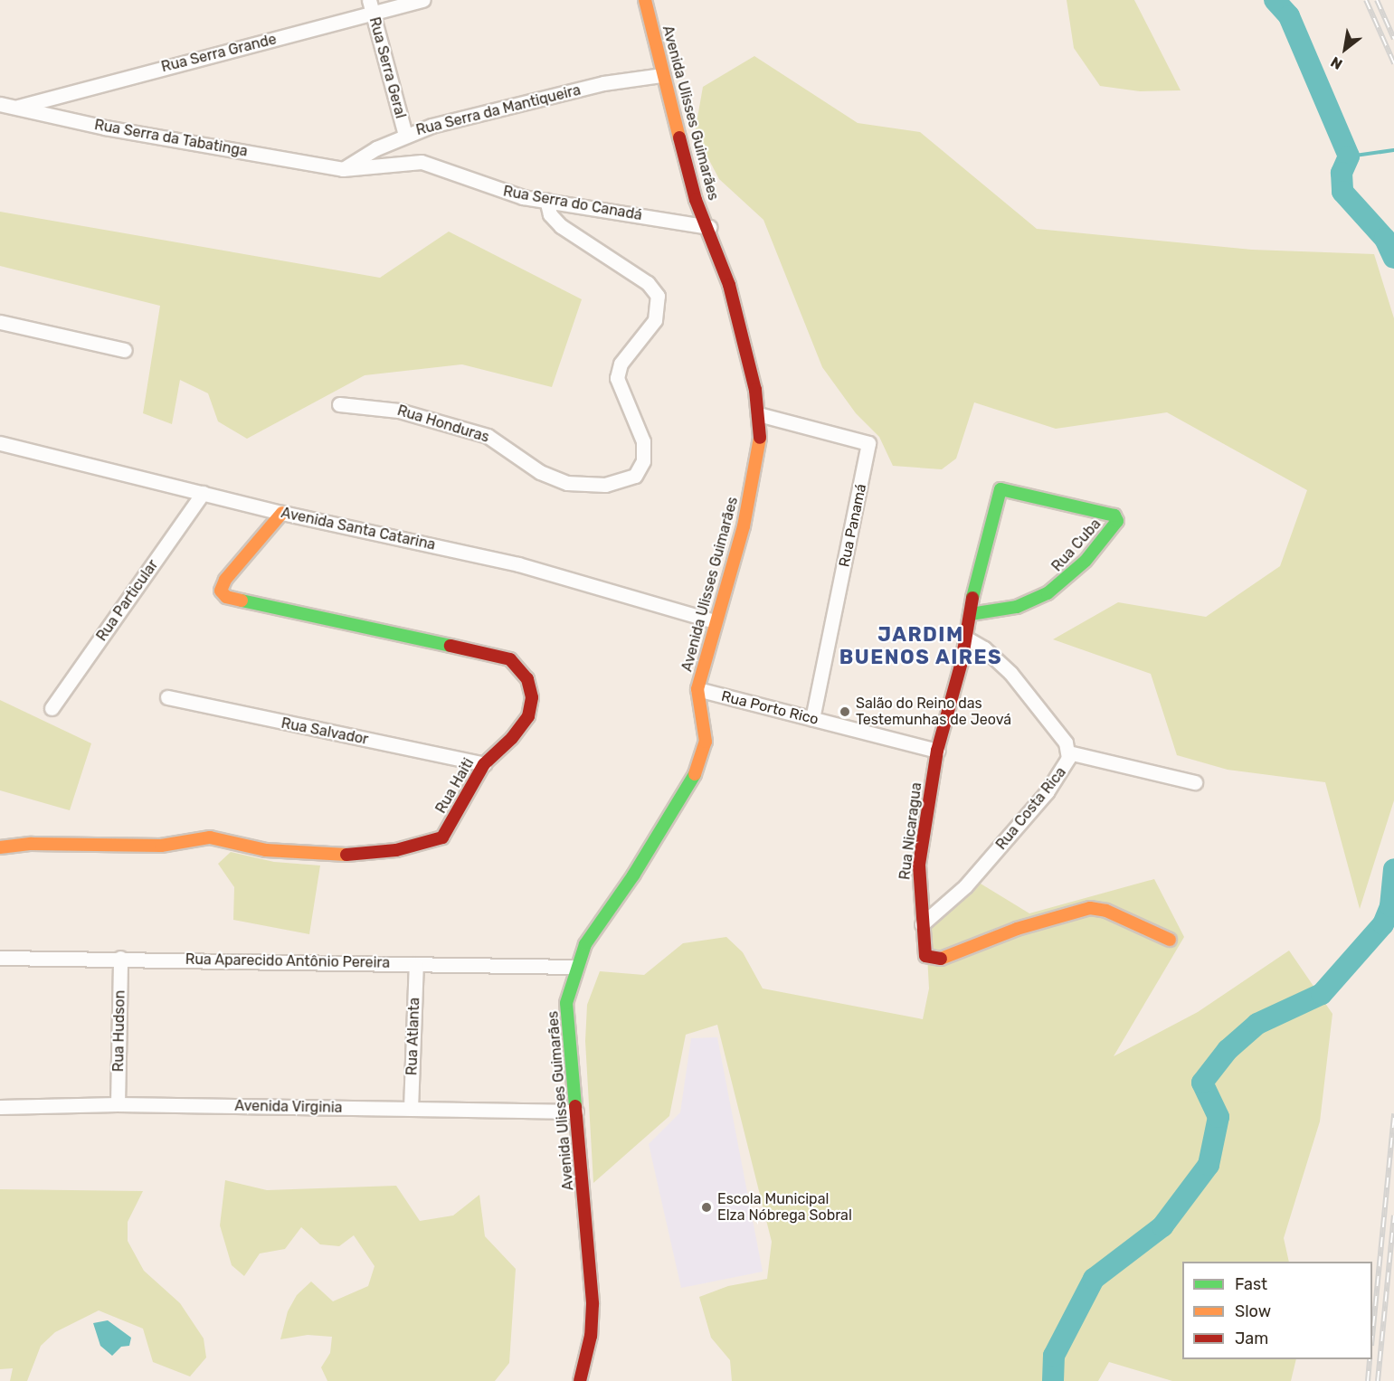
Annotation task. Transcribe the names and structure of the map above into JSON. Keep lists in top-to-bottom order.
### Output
{
  "streets": {
    "street": [
      "Rua Serra Grande",
      "Rua Serra Geral",
      "Rua Serra da Mantiqueira",
      "Avenida Ulisses Guimarães",
      "Rua Serra da Tabatinga",
      "Rua Serra do Canadá",
      "Rua Honduras",
      "Rua Panamá",
      "Avenida Santa Catarina",
      "Rua Cuba",
      "Rua Particular",
      "Rua Porto Rico",
      "Rua Salvador",
      "Rua Haiti",
      "Rua Costa Rica",
      "Rua Nicaragua",
      "Rua Aparecido Antônio Pereira",
      "Rua Hudson",
      "Rua Atlanta",
      "Avenida Virginia"
    ]
  },
  "crossings": [
    ["Rua Serra Grande", "Rua Serra Geral"],
    ["Rua Serra Grande", "Rua Serra da Tabatinga"],
    ["Rua Serra Geral", "Rua Serra da Mantiqueira"],
    ["Rua Serra da Mantiqueira", "Avenida Ulisses Guimarães"],
    ["Rua Serra da Mantiqueira", "Rua Serra da Tabatinga"],
    ["Rua Serra da Mantiqueira", "Rua Serra do Canadá"],
    ["Avenida Ulisses Guimarães", "Rua Serra do Canadá"],
    ["Avenida Ulisses Guimarães", "Rua Panamá"],
    ["Avenida Ulisses Guimarães", "Avenida Santa Catarina"],
    ["Avenida Ulisses Guimarães", "Rua Porto Rico"],
    ["Avenida Ulisses Guimarães", "Rua Aparecido Antônio Pereira"],
    ["Avenida Ulisses Guimarães", "Avenida Virginia"],
    ["Rua Serra da Tabatinga", "Rua Serra do Canadá"],
    ["Rua Serra do Canadá", "Rua Honduras"],
    ["Rua Panamá", "Rua Porto Rico"],
    ["Avenida Santa Catarina", "Rua Particular"],
    ["Avenida Santa Catarina", "Rua Haiti"],
    ["Rua Cuba", "Rua Nicaragua"],
    ["Rua Porto Rico", "Rua Nicaragua"],
    ["Rua Salvador", "Rua Haiti"],
    ["Rua Costa Rica", "Rua Nicaragua"],
    ["Rua Aparecido Antônio Pereira", "Rua Hudson"],
    ["Rua Aparecido Antônio Pereira", "Rua Atlanta"],
    ["Rua Hudson", "Avenida Virginia"],
    ["Rua Atlanta", "Avenida Virginia"]
  ],
  "districts": ["JARDIM BUENOS AIRES"],
  "places": ["Salão do Reino das Testemunhas de Jeová", "Escola Municipal Elza Nóbrega Sobral"],
  "legend": ["Fast", "Slow", "Jam"],
  "north": "bottom left"
}
